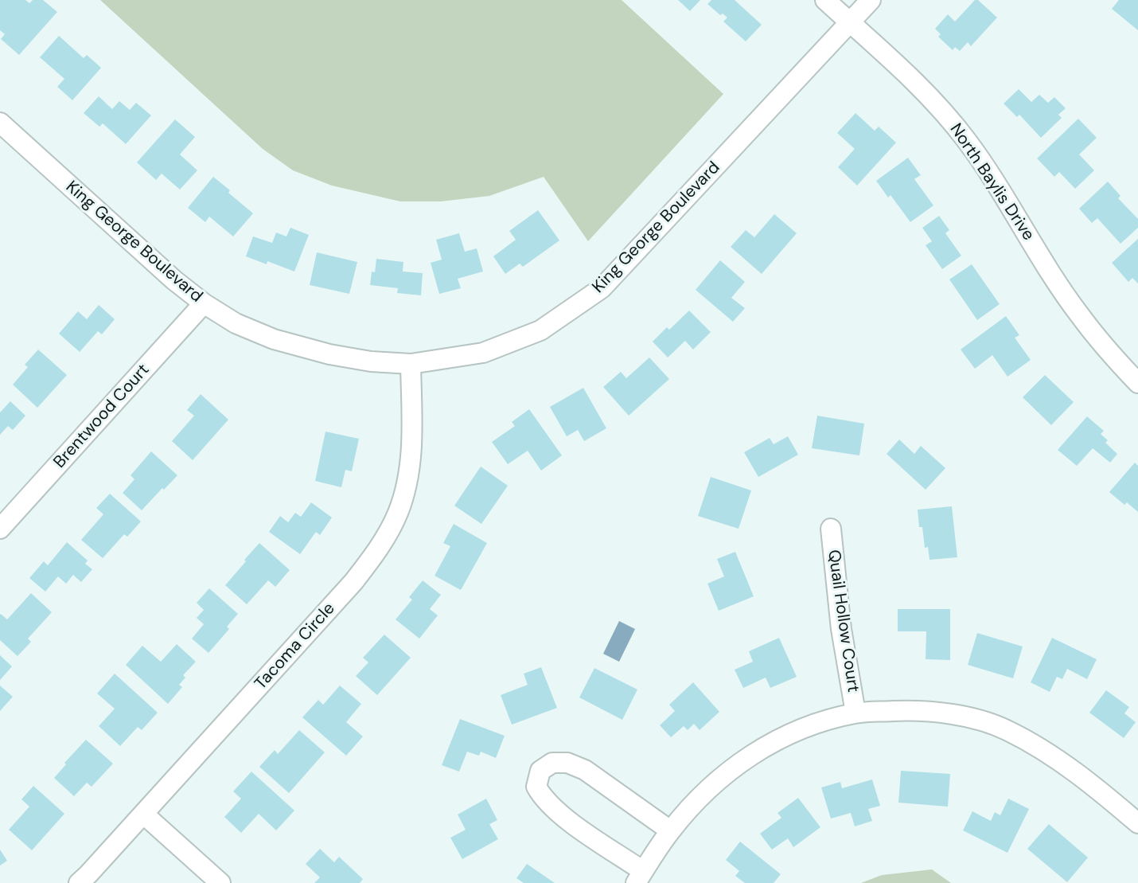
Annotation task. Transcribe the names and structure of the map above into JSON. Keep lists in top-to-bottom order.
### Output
{
  "streets": {
    "street": [
      "North Baylis Drive",
      "King George Boulevard",
      "Brentwood Court",
      "Quail Hollow Court",
      "Tacoma Circle"
    ]
  },
  "crossings": [
    ["North Baylis Drive", "King George Boulevard"],
    ["King George Boulevard", "Brentwood Court"],
    ["King George Boulevard", "Tacoma Circle"]
  ]
}
